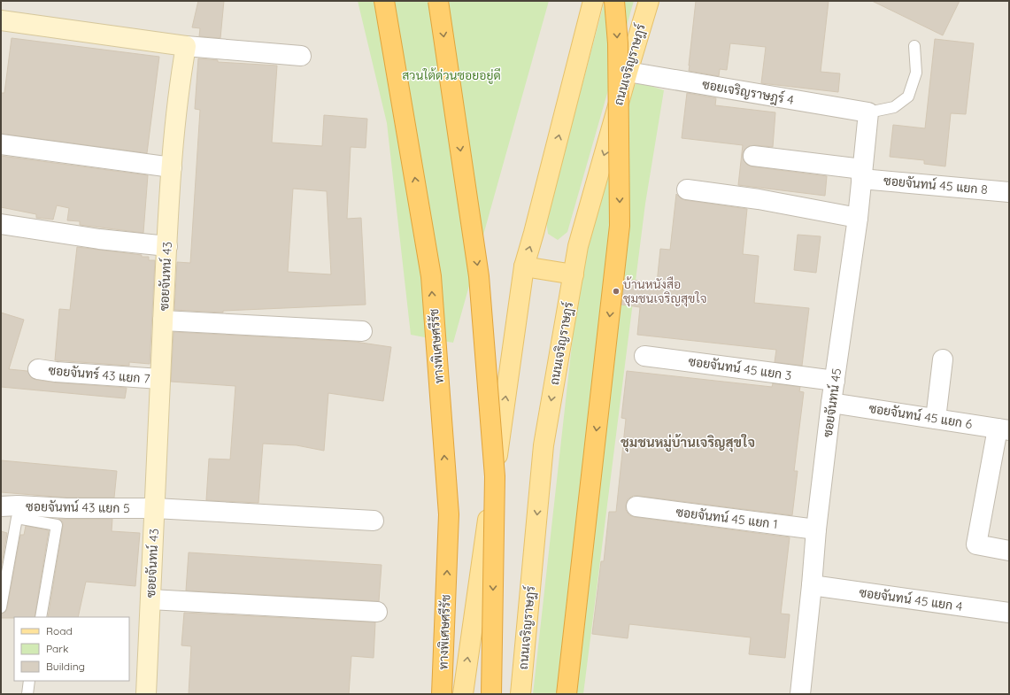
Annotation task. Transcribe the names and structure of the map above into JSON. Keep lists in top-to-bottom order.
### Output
{
  "streets": {
    "highway": ["ทางพิเศษศรีรัช"],
    "main road": ["ถนนเจริญราษฎร์"],
    "street": [
      "ซอยเจริญราษฎร์ 4",
      "ซอยจันทน์ 45 แยก 8",
      "ซอยจันทน์ 43",
      "ซอยจันทน์ 45 แยก 3",
      "ซอยจันทร์ 43 แยก 7",
      "ซอยจันทน์ 45",
      "ซอยจันทน์ 45 แยก 6",
      "ซอยจันทน์ 43 แยก 5",
      "ซอยจันทน์ 45 แยก 1",
      "ซอยจันทน์ 45 แยก 4"
    ]
  },
  "crossings": [
    ["ถนนเจริญราษฎร์", "ซอยเจริญราษฎร์ 4"],
    ["ซอยเจริญราษฎร์ 4", "ซอยจันทน์ 45"],
    ["ซอยจันทน์ 45 แยก 8", "ซอยจันทน์ 45"],
    ["ซอยจันทน์ 43", "ซอยจันทร์ 43 แยก 7"],
    ["ซอยจันทน์ 43", "ซอยจันทน์ 43 แยก 5"],
    ["ซอยจันทน์ 45 แยก 3", "ซอยจันทน์ 45"],
    ["ซอยจันทน์ 45", "ซอยจันทน์ 45 แยก 6"],
    ["ซอยจันทน์ 45", "ซอยจันทน์ 45 แยก 1"],
    ["ซอยจันทน์ 45", "ซอยจันทน์ 45 แยก 4"]
  ],
  "districts": ["ชุมชนหมู่บ้านเจริญสุขใจ"],
  "parks": ["สวนใต้ด่วนซอยอยู่ดี"],
  "places": ["บ้านหนังสือ ชุมชนเจริญสุขใจ"],
  "legend": ["Road", "Park", "Building"]
}
